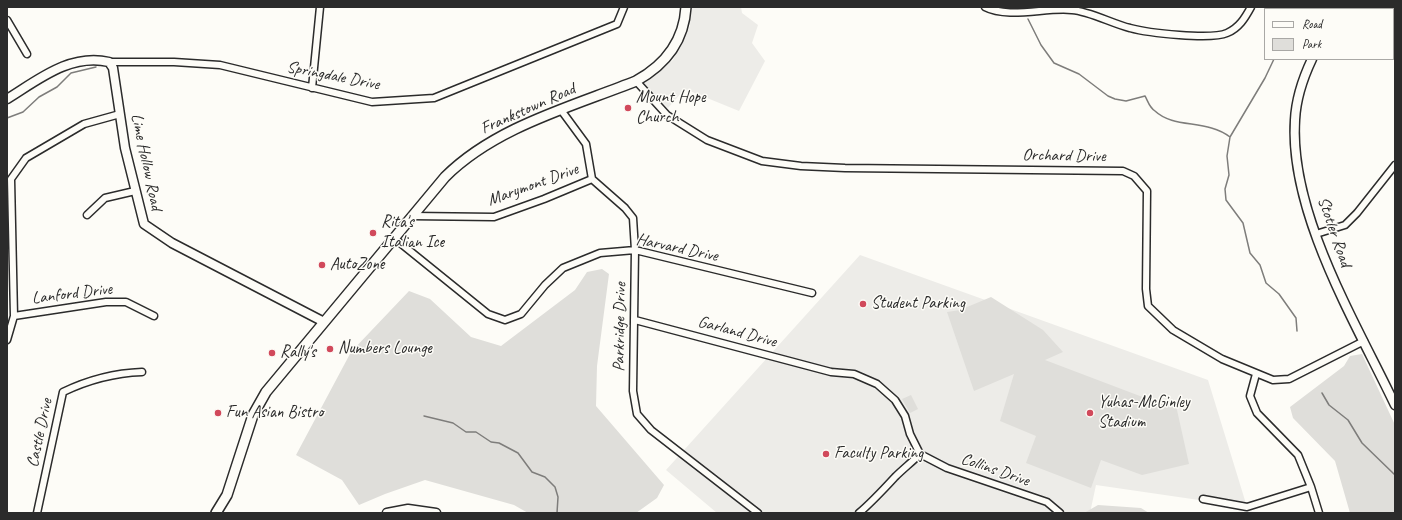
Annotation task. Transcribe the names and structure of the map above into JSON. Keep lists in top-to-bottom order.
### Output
{
  "streets": {
    "main road": ["Frankstown Road"],
    "street": [
      "Springdale Drive",
      "Orchard Drive",
      "Lime Hollow Road",
      "Marymont Drive",
      "Stotler Road",
      "Harvard Drive",
      "Lanford Drive",
      "Parkridge Drive",
      "Garland Drive",
      "Castle Drive",
      "Collins Drive"
    ]
  },
  "crossings": [
    ["Springdale Drive", "Lime Hollow Road"],
    ["Frankstown Road", "Orchard Drive"],
    ["Frankstown Road", "Lime Hollow Road"],
    ["Frankstown Road", "Marymont Drive"],
    ["Frankstown Road", "Harvard Drive"],
    ["Orchard Drive", "Stotler Road"],
    ["Marymont Drive", "Parkridge Drive"],
    ["Harvard Drive", "Parkridge Drive"],
    ["Parkridge Drive", "Garland Drive"],
    ["Garland Drive", "Collins Drive"]
  ],
  "places": [
    "Mount Hope Church",
    "Rita's Italian Ice",
    "AutoZone",
    "Student Parking",
    "Numbers Lounge",
    "Rally's",
    "Fun Asian Bistro",
    "Yuhas-McGinley Stadium",
    "Faculty Parking"
  ],
  "legend": ["Road", "Park"]
}
